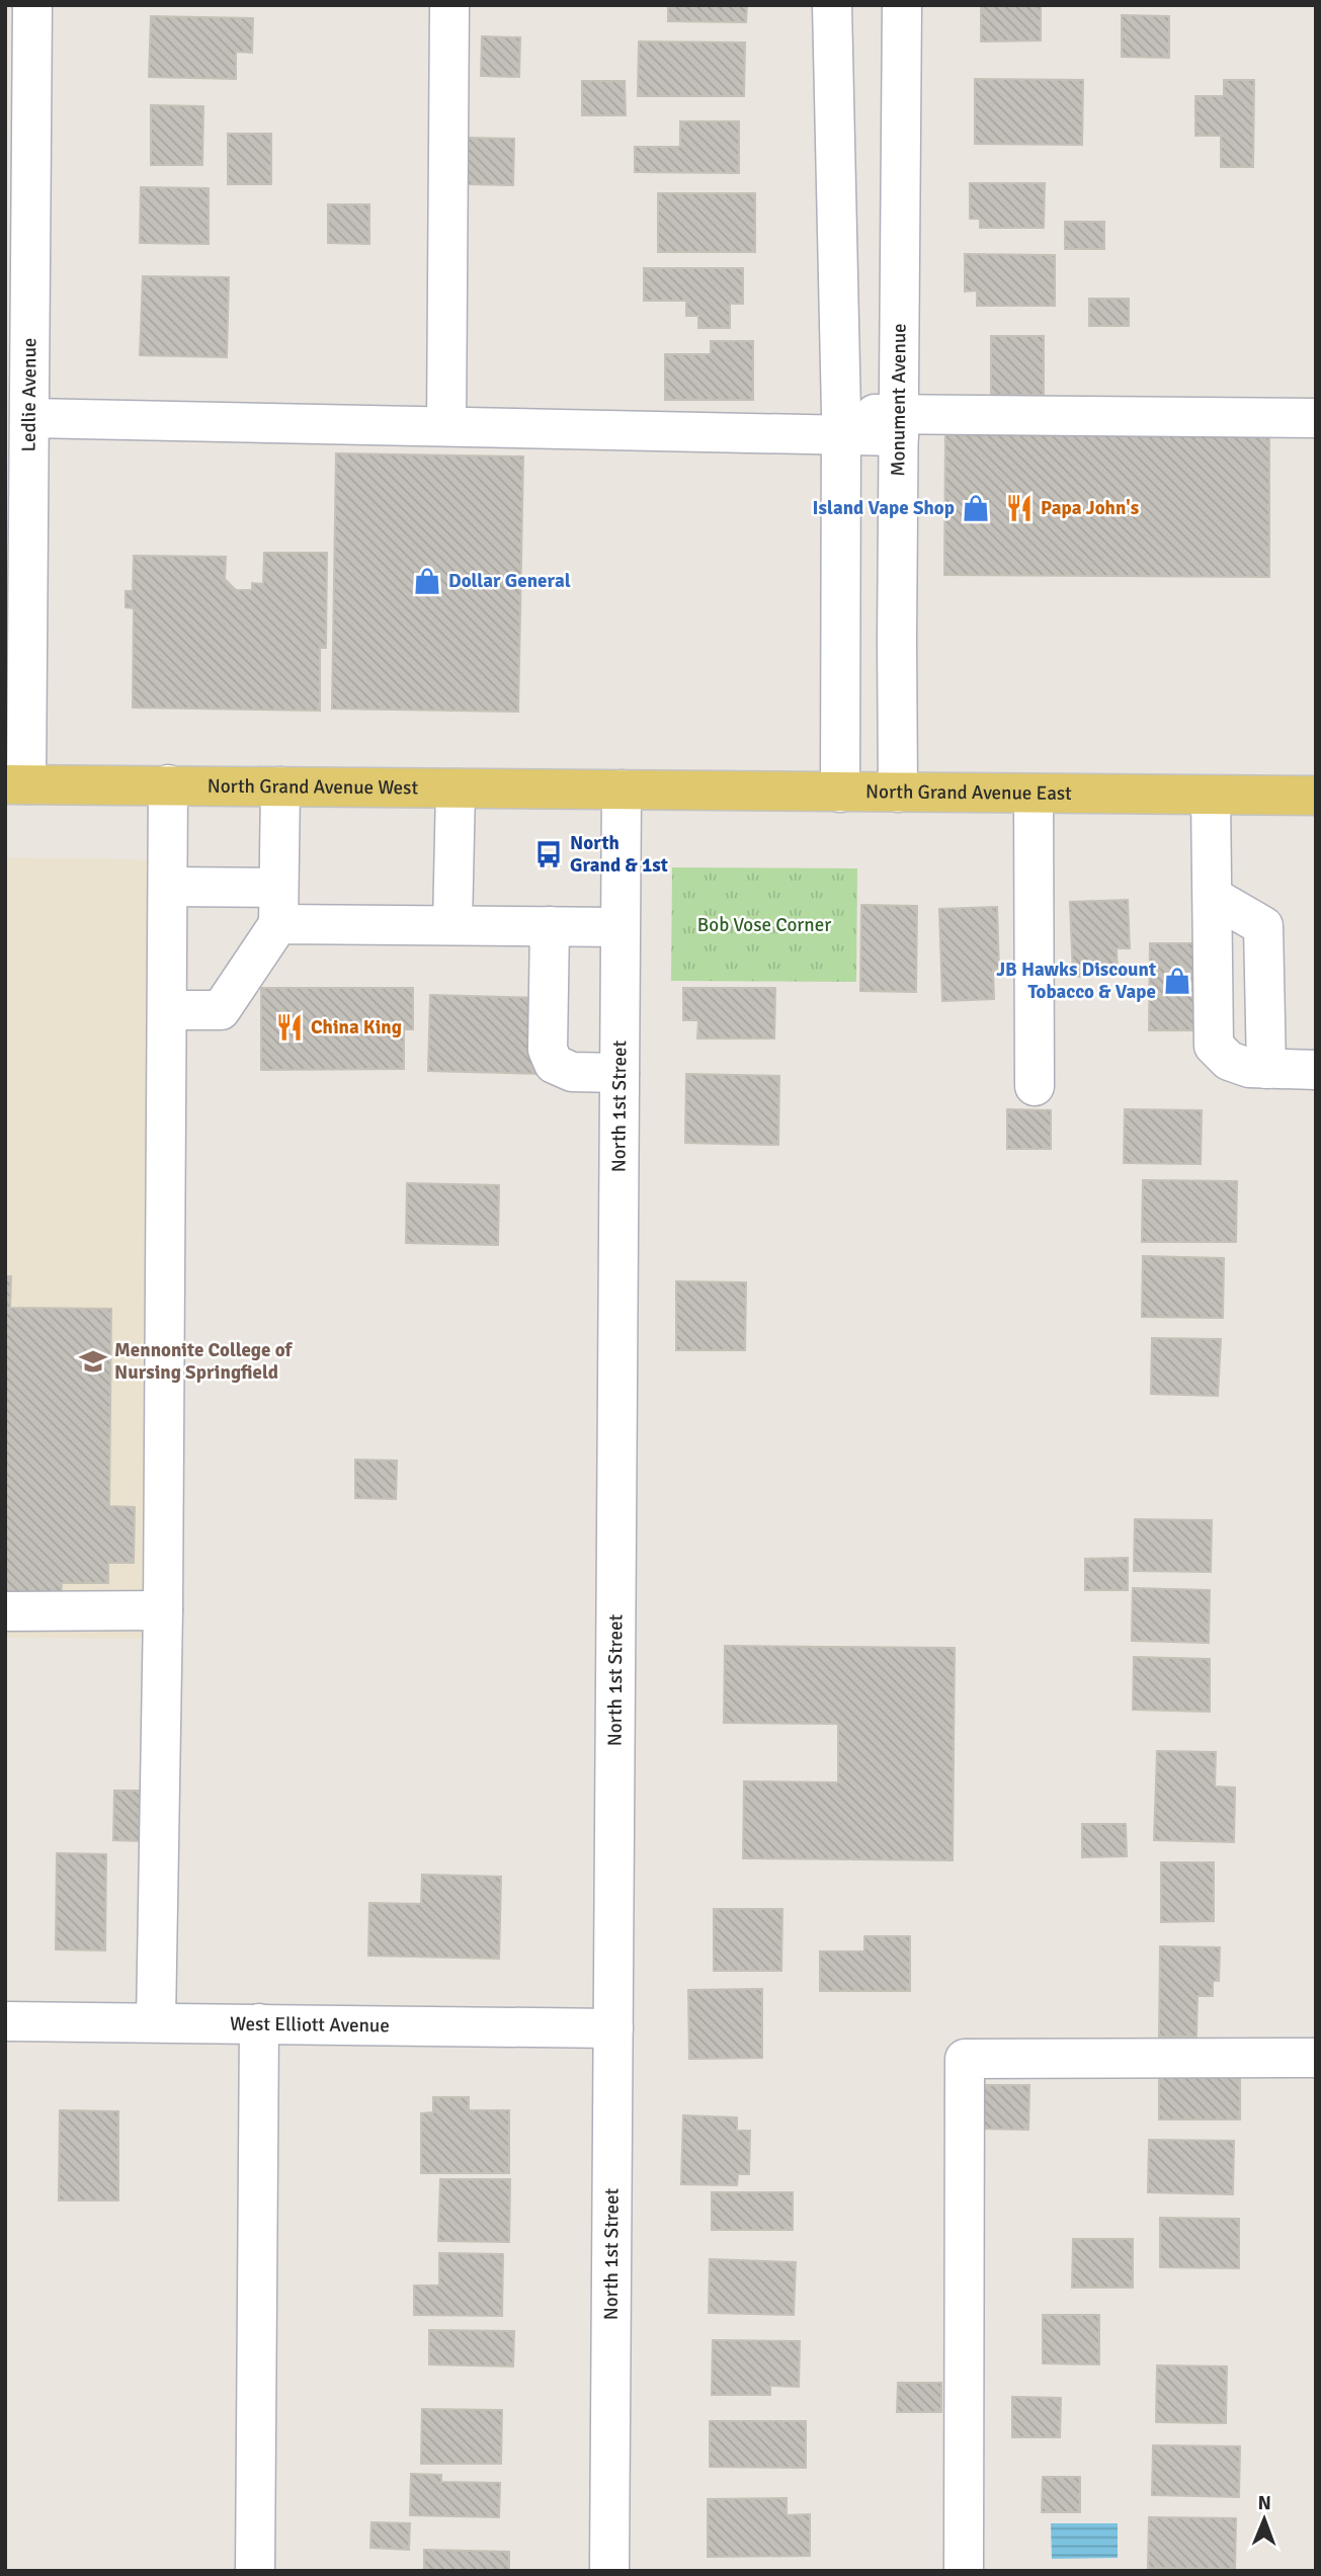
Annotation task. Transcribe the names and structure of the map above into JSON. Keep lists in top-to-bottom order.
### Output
{
  "streets": {
    "main road": ["North Grand Avenue West", "North Grand Avenue East"],
    "street": [
      "Ledlie Avenue",
      "Monument Avenue",
      "North 1st Street",
      "West Elliott Avenue"
    ]
  },
  "crossings": [
    ["Ledlie Avenue", "North Grand Avenue West"],
    ["Monument Avenue", "North Grand Avenue East"],
    ["North Grand Avenue West", "North Grand Avenue East"],
    ["North Grand Avenue West", "North 1st Street"],
    ["North Grand Avenue East", "North 1st Street"],
    ["North 1st Street", "West Elliott Avenue"]
  ],
  "parks": ["Bob Vose Corner"],
  "places": {
    "shop": ["Island Vape Shop", "Dollar General", "JB Hawks Discount Tobacco & Vape"],
    "restaurant": ["Papa John's", "China King"],
    "bus stop": ["North Grand & 1st"],
    "school or university": ["Mennonite College of Nursing Springfield"]
  },
  "north": "top"
}
